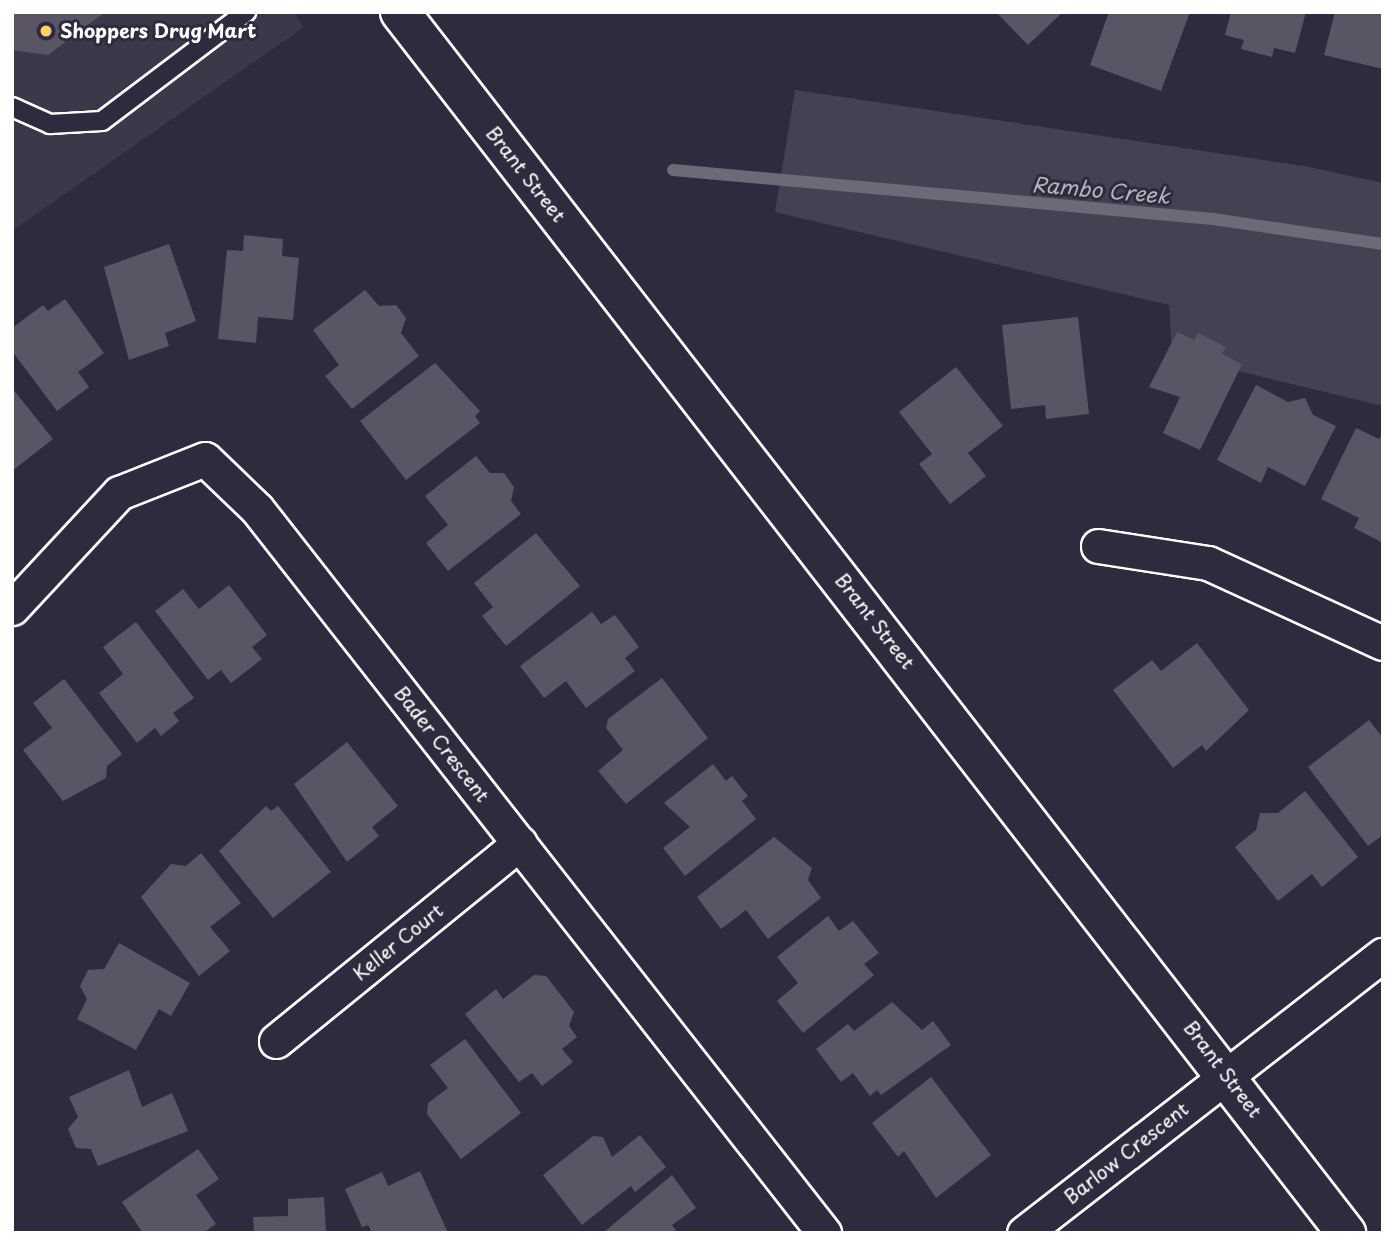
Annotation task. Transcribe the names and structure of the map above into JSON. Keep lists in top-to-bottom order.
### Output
{
  "streets": {
    "main road": ["Brant Street"],
    "street": ["Bader Crescent", "Keller Court", "Barlow Crescent"]
  },
  "crossings": [
    ["Brant Street", "Barlow Crescent"],
    ["Bader Crescent", "Keller Court"]
  ],
  "water": ["Rambo Creek"],
  "places": ["Shoppers Drug Mart"]
}
